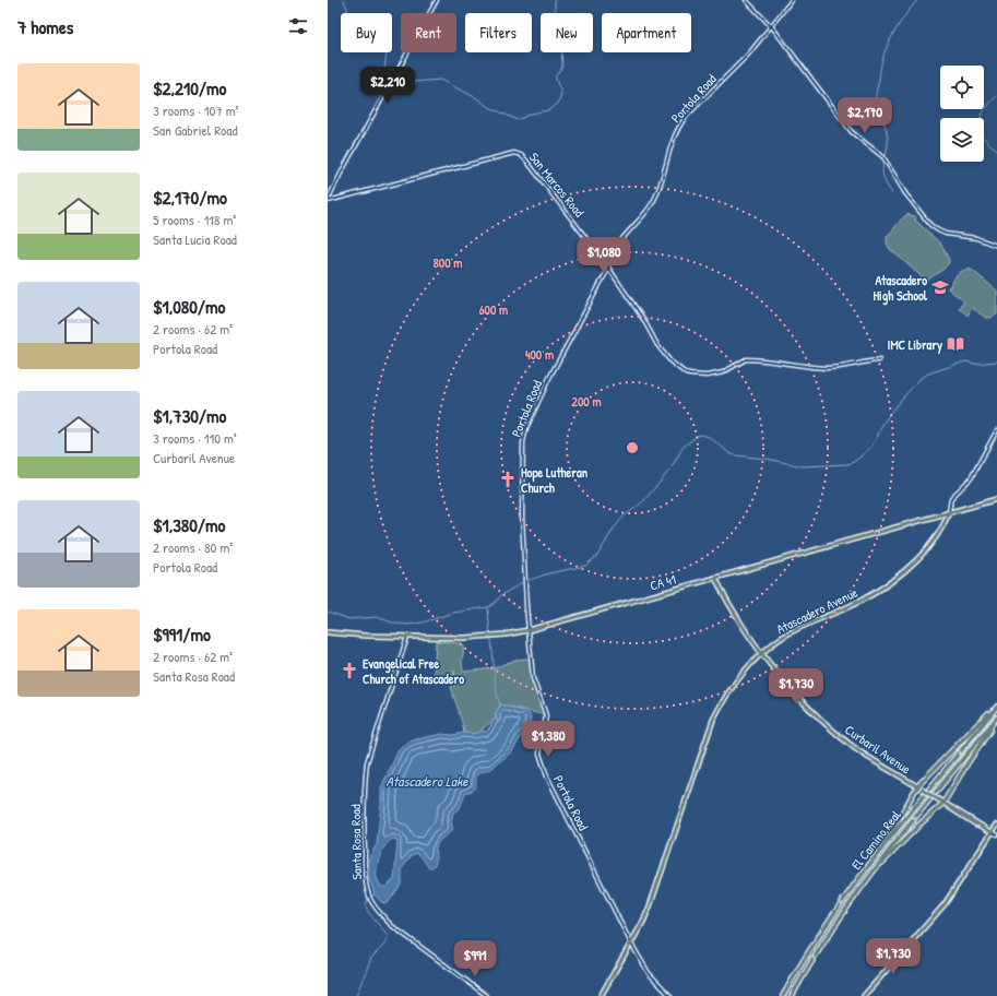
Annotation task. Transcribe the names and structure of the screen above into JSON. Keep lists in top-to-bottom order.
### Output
{
  "streets": {
    "highway": ["El Camino Real"],
    "main road": ["CA 41", "Atascadero Avenue", "Curbaril Avenue"],
    "street": ["Portola Road", "San Marcos Road", "Santa Rosa Road"]
  },
  "crossings": [
    ["Portola Road", "San Marcos Road"],
    ["Portola Road", "CA 41"],
    ["Portola Road", "Atascadero Avenue"],
    ["CA 41", "Atascadero Avenue"],
    ["CA 41", "Curbaril Avenue"],
    ["CA 41", "Santa Rosa Road"],
    ["Atascadero Avenue", "Curbaril Avenue"]
  ],
  "water": ["Atascadero Lake"],
  "places": {
    "school or university": ["Atascadero High School"],
    "library": ["IMC Library"],
    "church": ["Hope Lutheran Church", "Evangelical Free Church of Atascadero"]
  },
  "page": {
    "heading": "7 homes",
    "chip": [
      "Buy",
      "Rent",
      "Filters",
      "New",
      "Apartment"
    ],
    "list": [
      {
        "name": "$2,210/mo",
        "note": "3 rooms · 107 m² · San Gabriel Road"
      },
      {
        "name": "$2,170/mo",
        "note": "5 rooms · 118 m² · Santa Lucia Road"
      },
      {
        "name": "$1,080/mo",
        "note": "2 rooms · 62 m² · Portola Road"
      },
      {
        "name": "$1,730/mo",
        "note": "3 rooms · 110 m² · Curbaril Avenue"
      },
      {
        "name": "$1,380/mo",
        "note": "2 rooms · 80 m² · Portola Road"
      },
      {
        "name": "$991/mo",
        "note": "2 rooms · 62 m² · Santa Rosa Road"
      }
    ],
    "price": [
      "$2,210",
      "$2,170",
      "$1,080",
      "$1,730",
      "$1,380",
      "$1,730",
      "$991"
    ]
  },
  "rings": [
    "800 m",
    "600 m",
    "400 m",
    "200 m"
  ]
}
